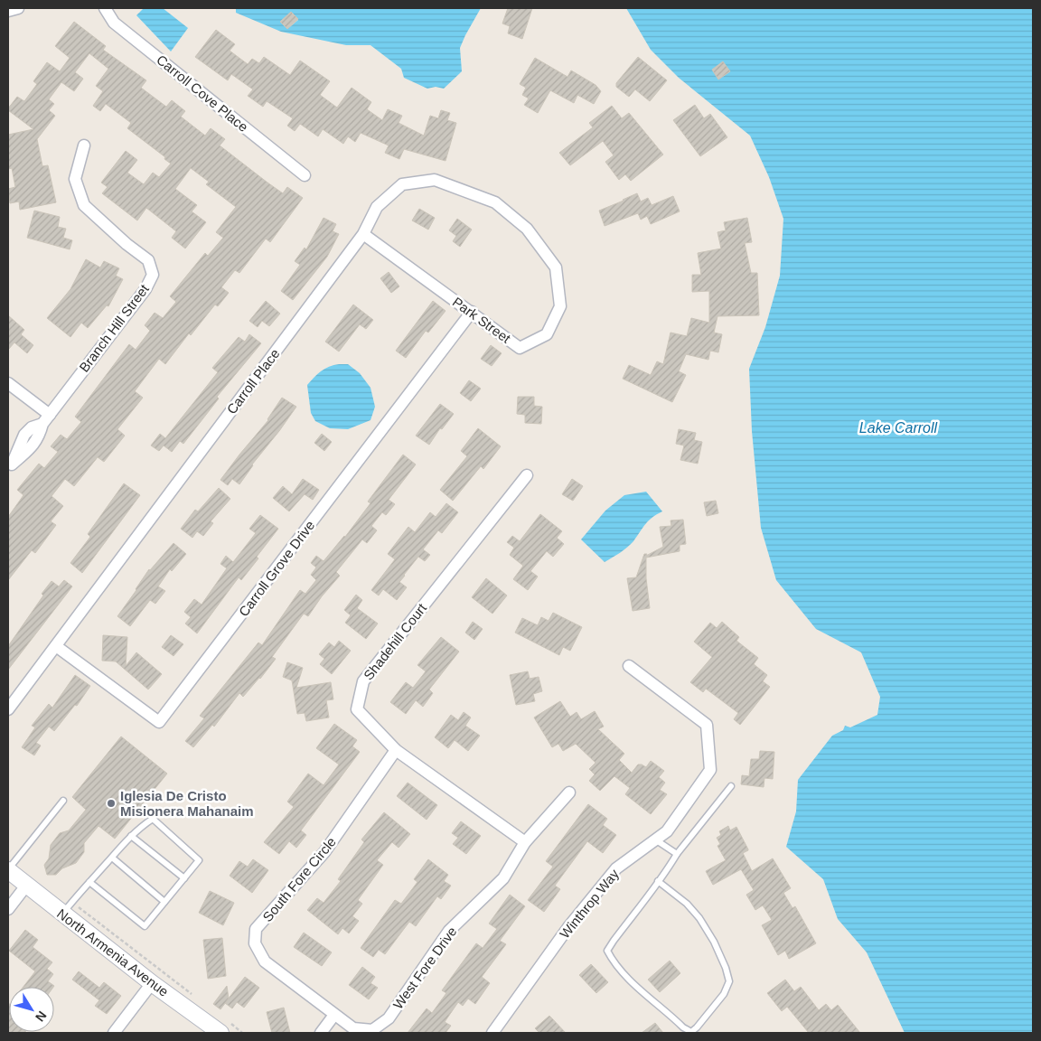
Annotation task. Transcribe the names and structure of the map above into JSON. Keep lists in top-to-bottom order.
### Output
{
  "streets": {
    "main road": ["North Armenia Avenue"],
    "street": [
      "Carroll Cove Place",
      "Park Street",
      "Branch Hill Street",
      "Carroll Place",
      "Carroll Grove Drive",
      "Shadehill Court",
      "South Fore Circle",
      "Winthrop Way",
      "West Fore Drive"
    ]
  },
  "crossings": [
    ["Park Street", "Carroll Place"],
    ["Park Street", "Carroll Grove Drive"],
    ["Carroll Place", "Carroll Grove Drive"],
    ["Shadehill Court", "South Fore Circle"],
    ["Shadehill Court", "West Fore Drive"],
    ["South Fore Circle", "West Fore Drive"]
  ],
  "water": ["Lake Carroll"],
  "places": ["Iglesia De Cristo Misionera Mahanaim"],
  "north": "bottom right"
}
